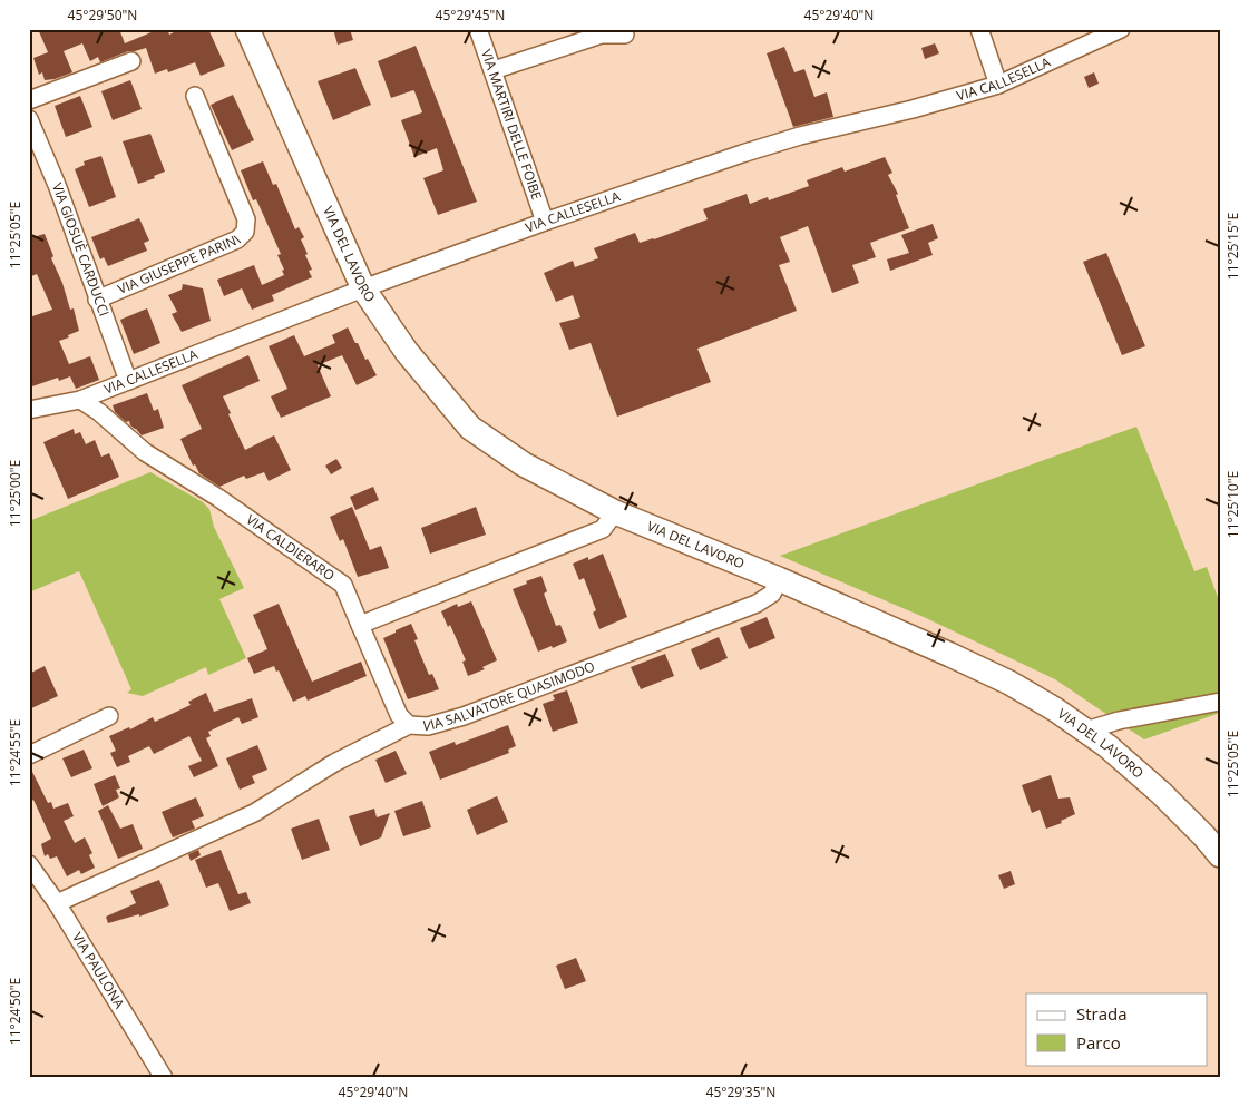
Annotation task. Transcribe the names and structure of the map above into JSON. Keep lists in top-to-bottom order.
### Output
{
  "streets": {
    "street": [
      "VIA CALLESELLA",
      "VIA MARTIRI DELLE FOIBE",
      "VIA GIOSUÈ CARDUCCI",
      "VIA DEL LAVORO",
      "VIA GIUSEPPE PARINI",
      "VIA CALDIERARO",
      "VIA SALVATORE QUASIMODO",
      "VIA PAULONA"
    ]
  },
  "crossings": [
    ["VIA CALLESELLA", "VIA MARTIRI DELLE FOIBE"],
    ["VIA CALLESELLA", "VIA GIOSUÈ CARDUCCI"],
    ["VIA CALLESELLA", "VIA DEL LAVORO"],
    ["VIA CALLESELLA", "VIA CALDIERARO"],
    ["VIA GIOSUÈ CARDUCCI", "VIA GIUSEPPE PARINI"],
    ["VIA DEL LAVORO", "VIA SALVATORE QUASIMODO"],
    ["VIA CALDIERARO", "VIA SALVATORE QUASIMODO"],
    ["VIA SALVATORE QUASIMODO", "VIA PAULONA"]
  ],
  "legend": ["Strada", "Parco"],
  "coordinates": [
    "45°29'50\"N",
    "45°29'45\"N",
    "45°29'40\"N",
    "11°25'05\"E",
    "11°25'15\"E",
    "11°25'00\"E",
    "11°25'10\"E",
    "11°24'55\"E",
    "11°24'50\"E",
    "45°29'35\"N"
  ]
}
